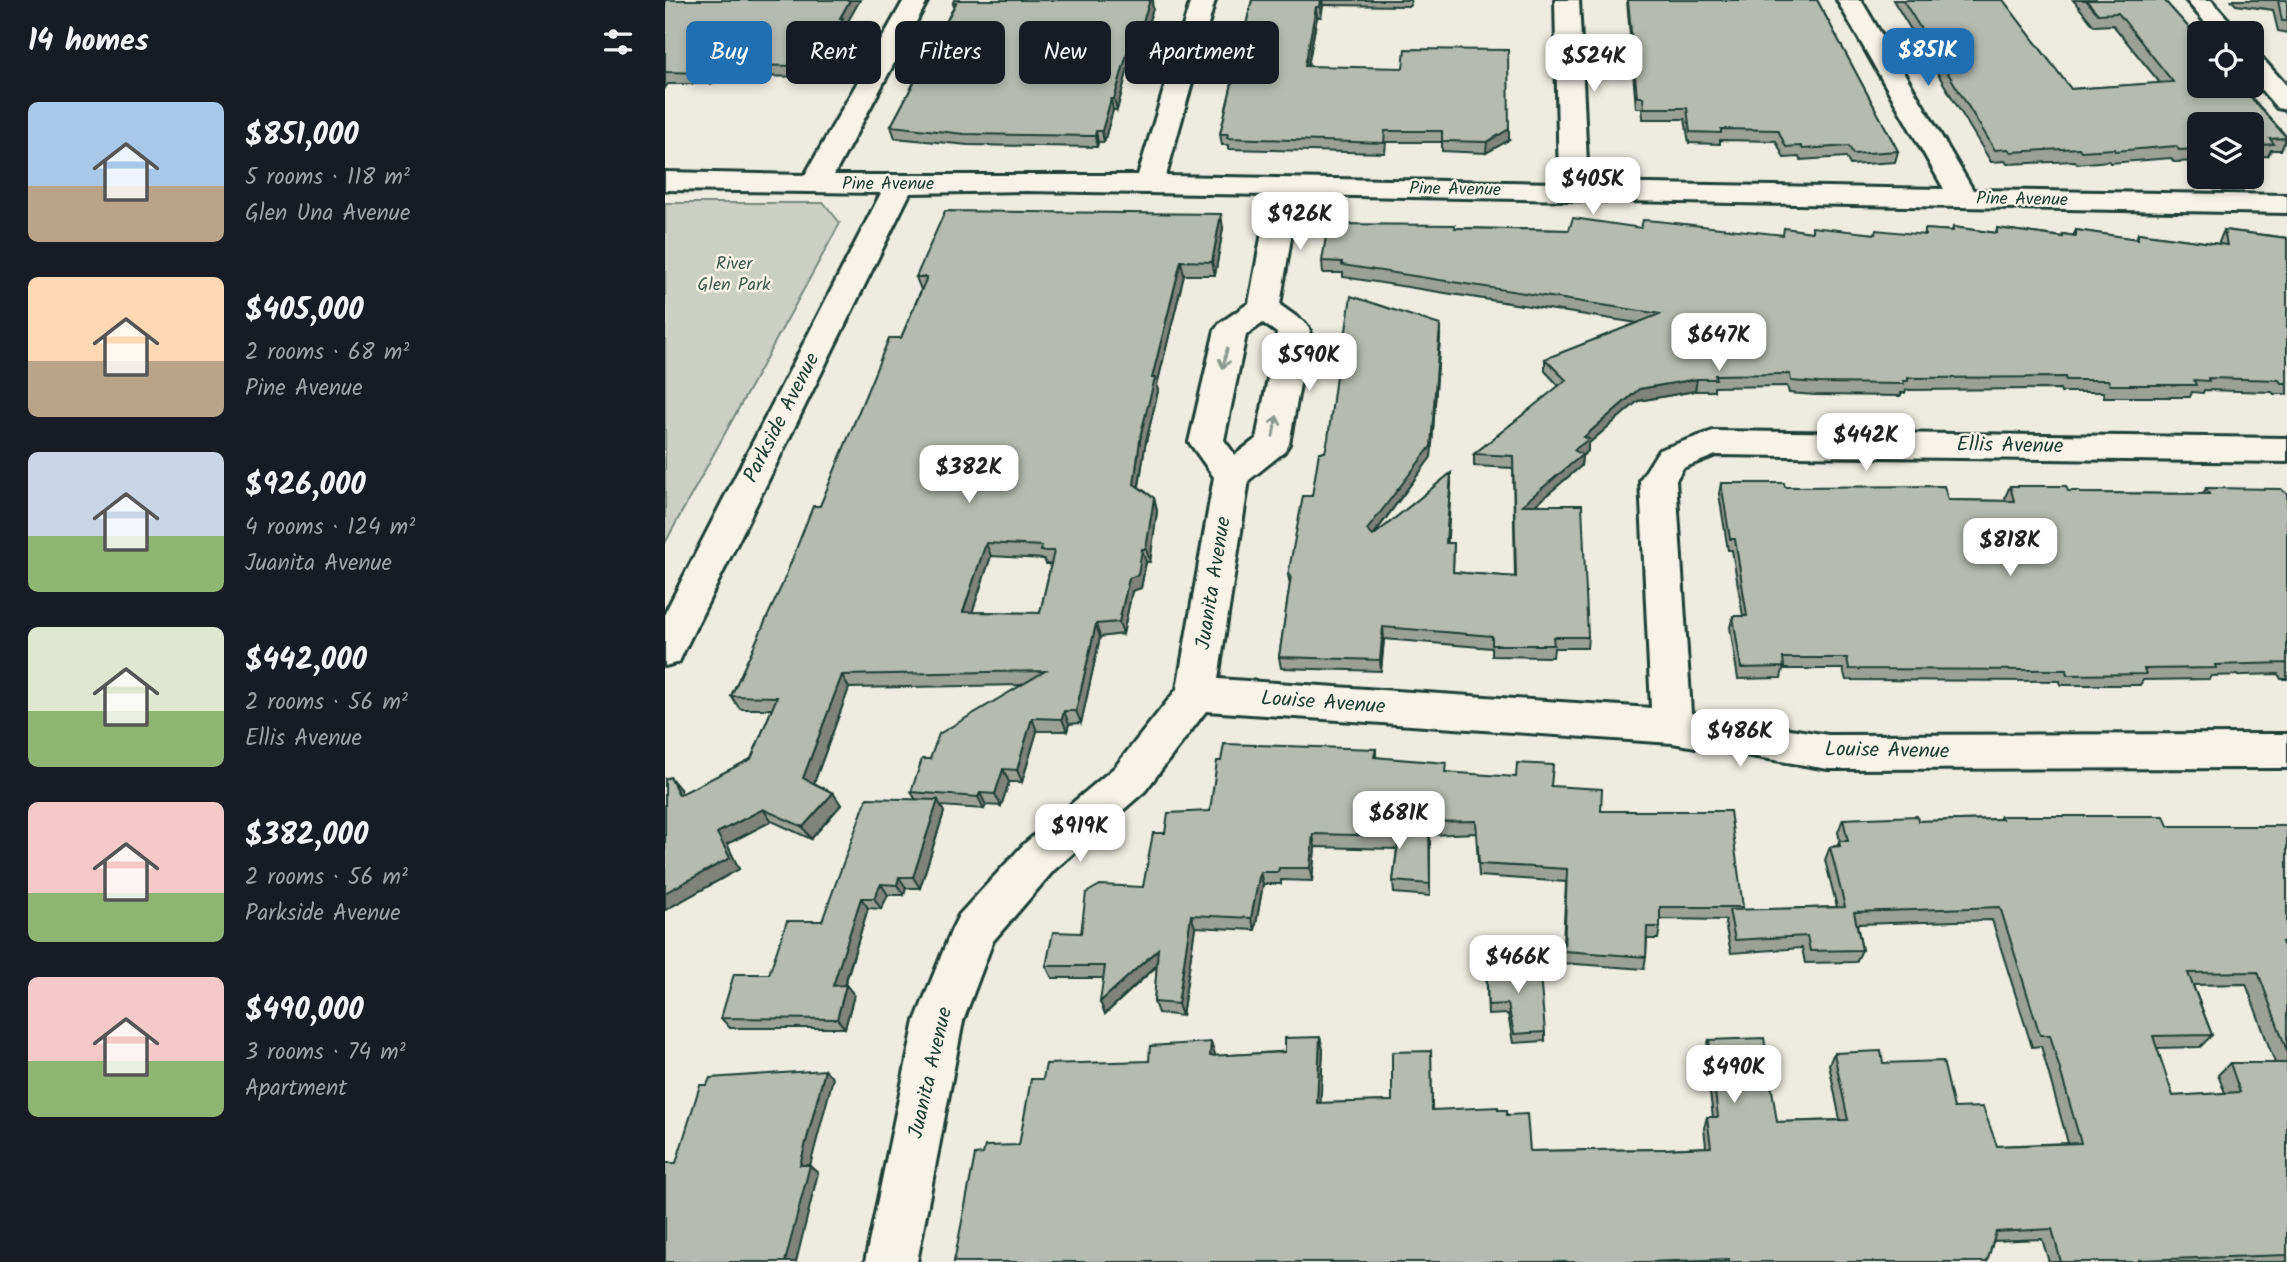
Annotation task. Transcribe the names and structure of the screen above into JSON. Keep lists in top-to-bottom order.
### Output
{
  "streets": {
    "street": [
      "Pine Avenue",
      "Parkside Avenue",
      "Ellis Avenue",
      "Juanita Avenue",
      "Louise Avenue"
    ]
  },
  "crossings": [
    ["Pine Avenue", "Parkside Avenue"],
    ["Ellis Avenue", "Louise Avenue"],
    ["Juanita Avenue", "Louise Avenue"]
  ],
  "parks": ["River Glen Park"],
  "page": {
    "heading": "14 homes",
    "chip": [
      "Buy",
      "Rent",
      "Filters",
      "New",
      "Apartment"
    ],
    "price": [
      "$851K",
      "$524K",
      "$405K",
      "$926K",
      "$647K",
      "$590K",
      "$442K",
      "$382K",
      "$818K",
      "$486K",
      "$681K",
      "$919K",
      "$466K",
      "$490K"
    ],
    "list": [
      {
        "name": "$851,000",
        "note": "5 rooms · 118 m² · Glen Una Avenue"
      },
      {
        "name": "$405,000",
        "note": "2 rooms · 68 m² · Pine Avenue"
      },
      {
        "name": "$926,000",
        "note": "4 rooms · 124 m² · Juanita Avenue"
      },
      {
        "name": "$442,000",
        "note": "2 rooms · 56 m² · Ellis Avenue"
      },
      {
        "name": "$382,000",
        "note": "2 rooms · 56 m² · Parkside Avenue"
      },
      {
        "name": "$490,000",
        "note": "3 rooms · 74 m² · Apartment"
      }
    ]
  }
}
